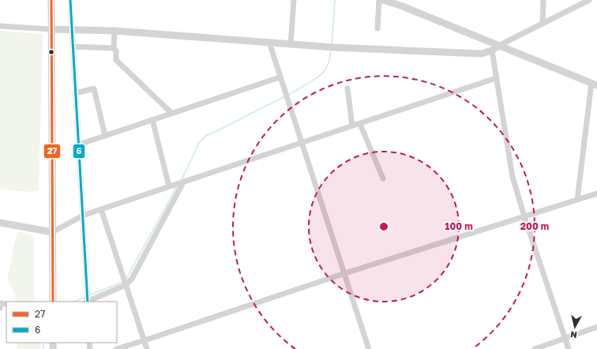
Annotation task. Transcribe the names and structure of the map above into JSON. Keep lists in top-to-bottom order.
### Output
{
  "lines": ["transit line 27", "transit line 6"],
  "legend": ["27", "6"],
  "north": "bottom",
  "rings": ["100 m", "200 m"]
}
